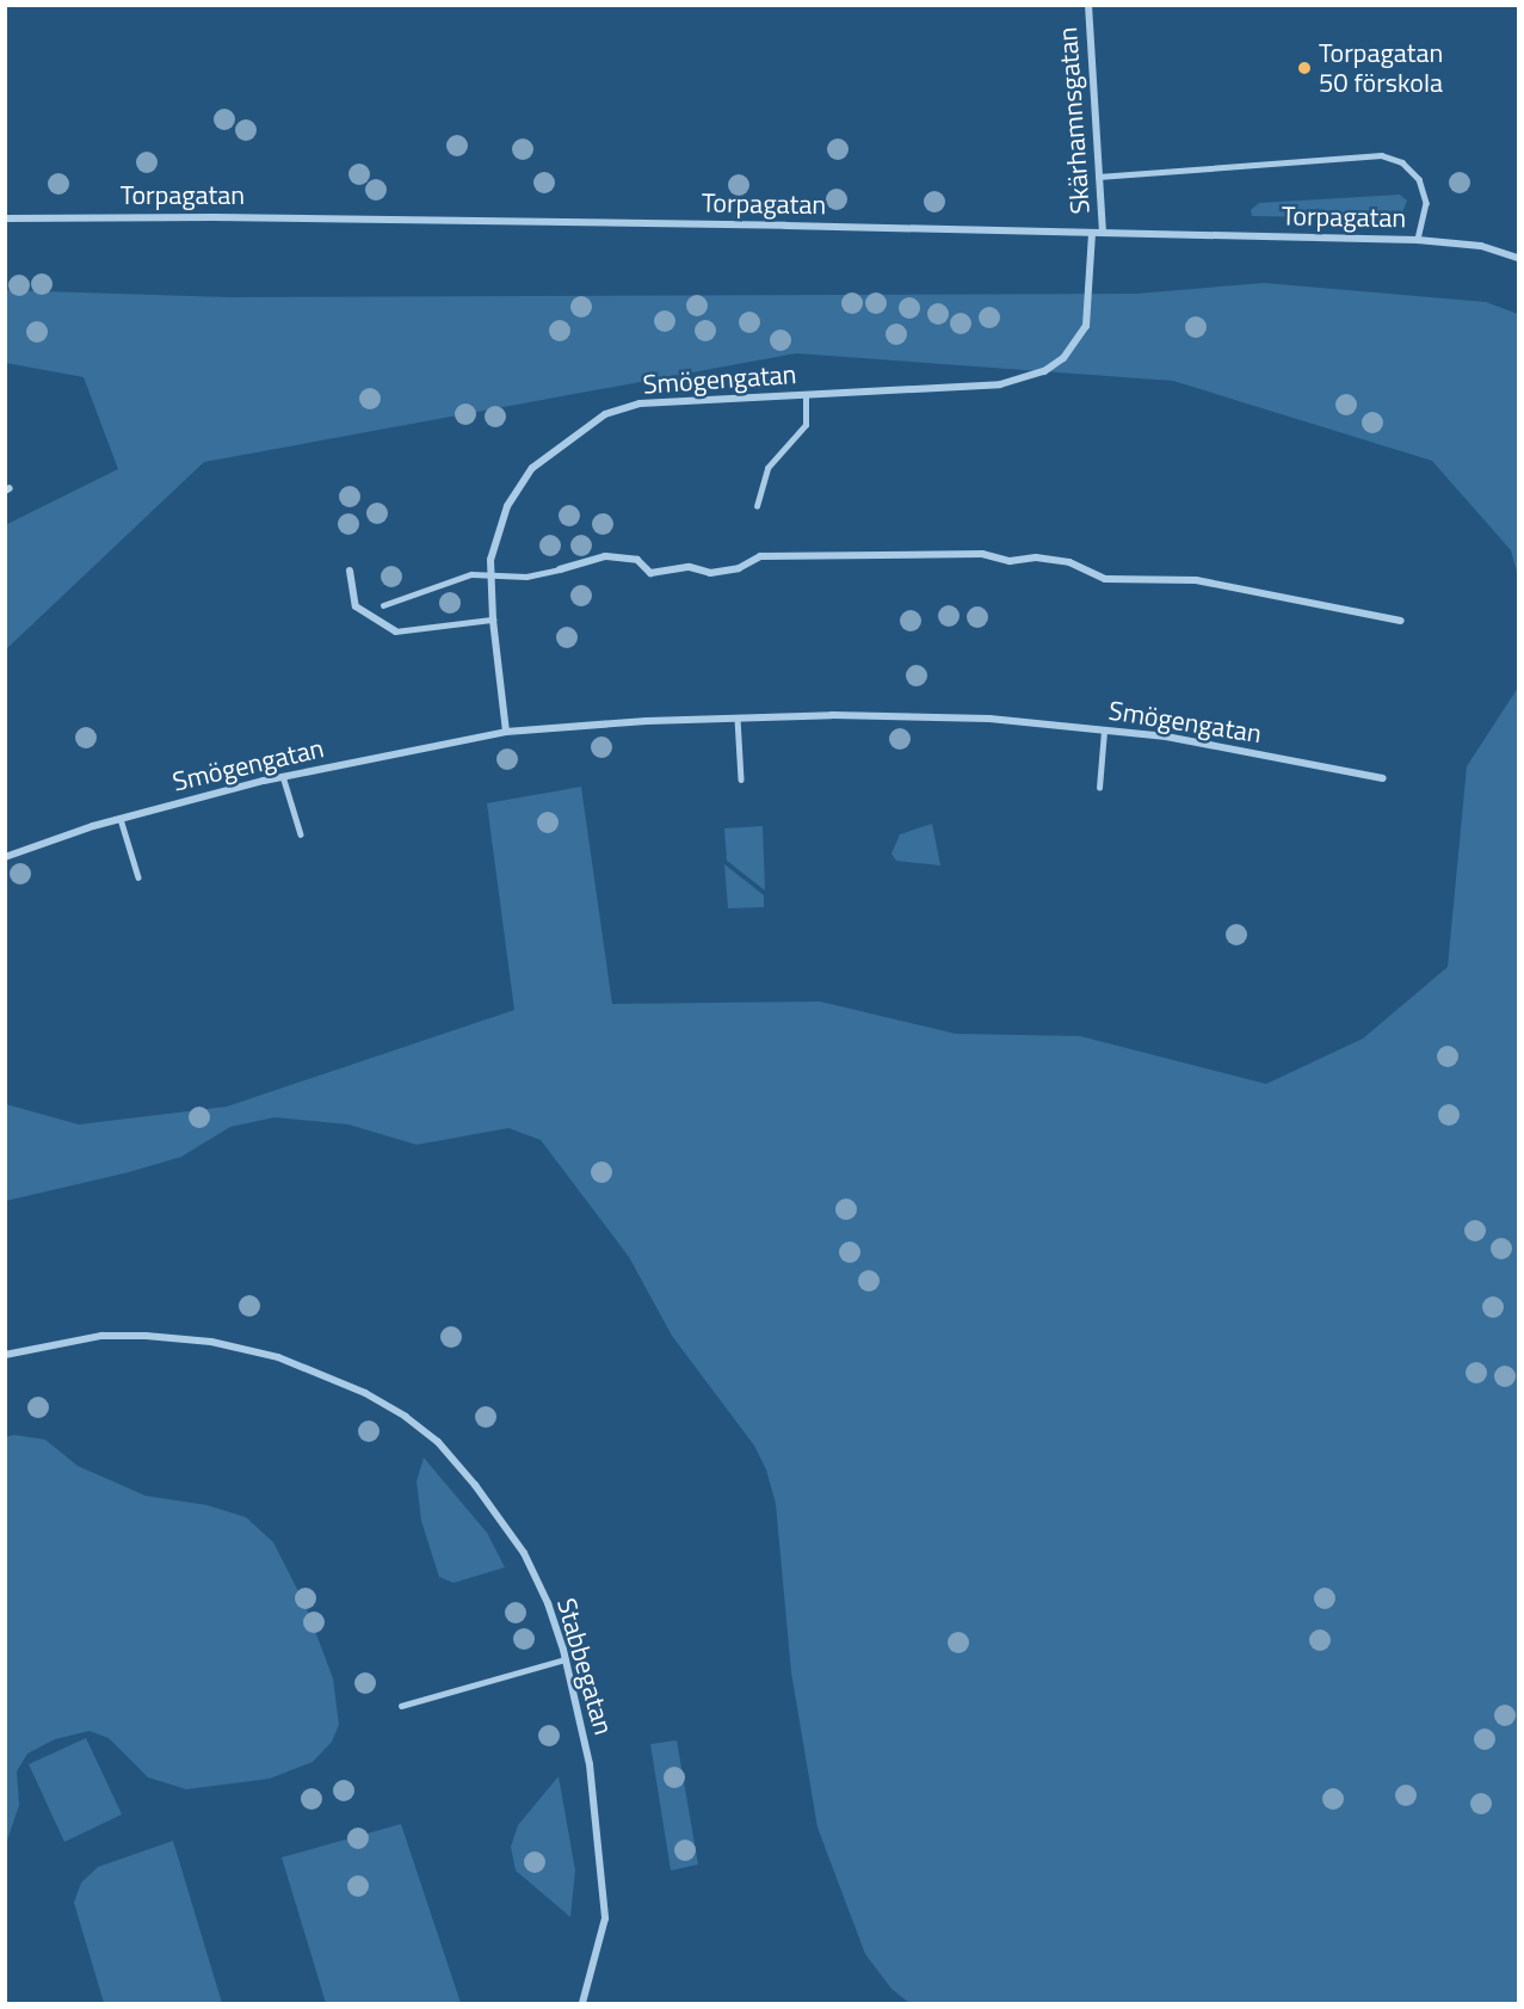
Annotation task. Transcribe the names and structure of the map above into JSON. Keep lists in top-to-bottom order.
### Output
{
  "streets": {
    "street": [
      "Skärhamnsgatan",
      "Torpagatan",
      "Smögengatan",
      "Stabbegatan"
    ]
  },
  "crossings": [
    ["Skärhamnsgatan", "Torpagatan"],
    ["Torpagatan", "Smögengatan"]
  ],
  "places": ["Torpagatan 50 förskola"]
}
